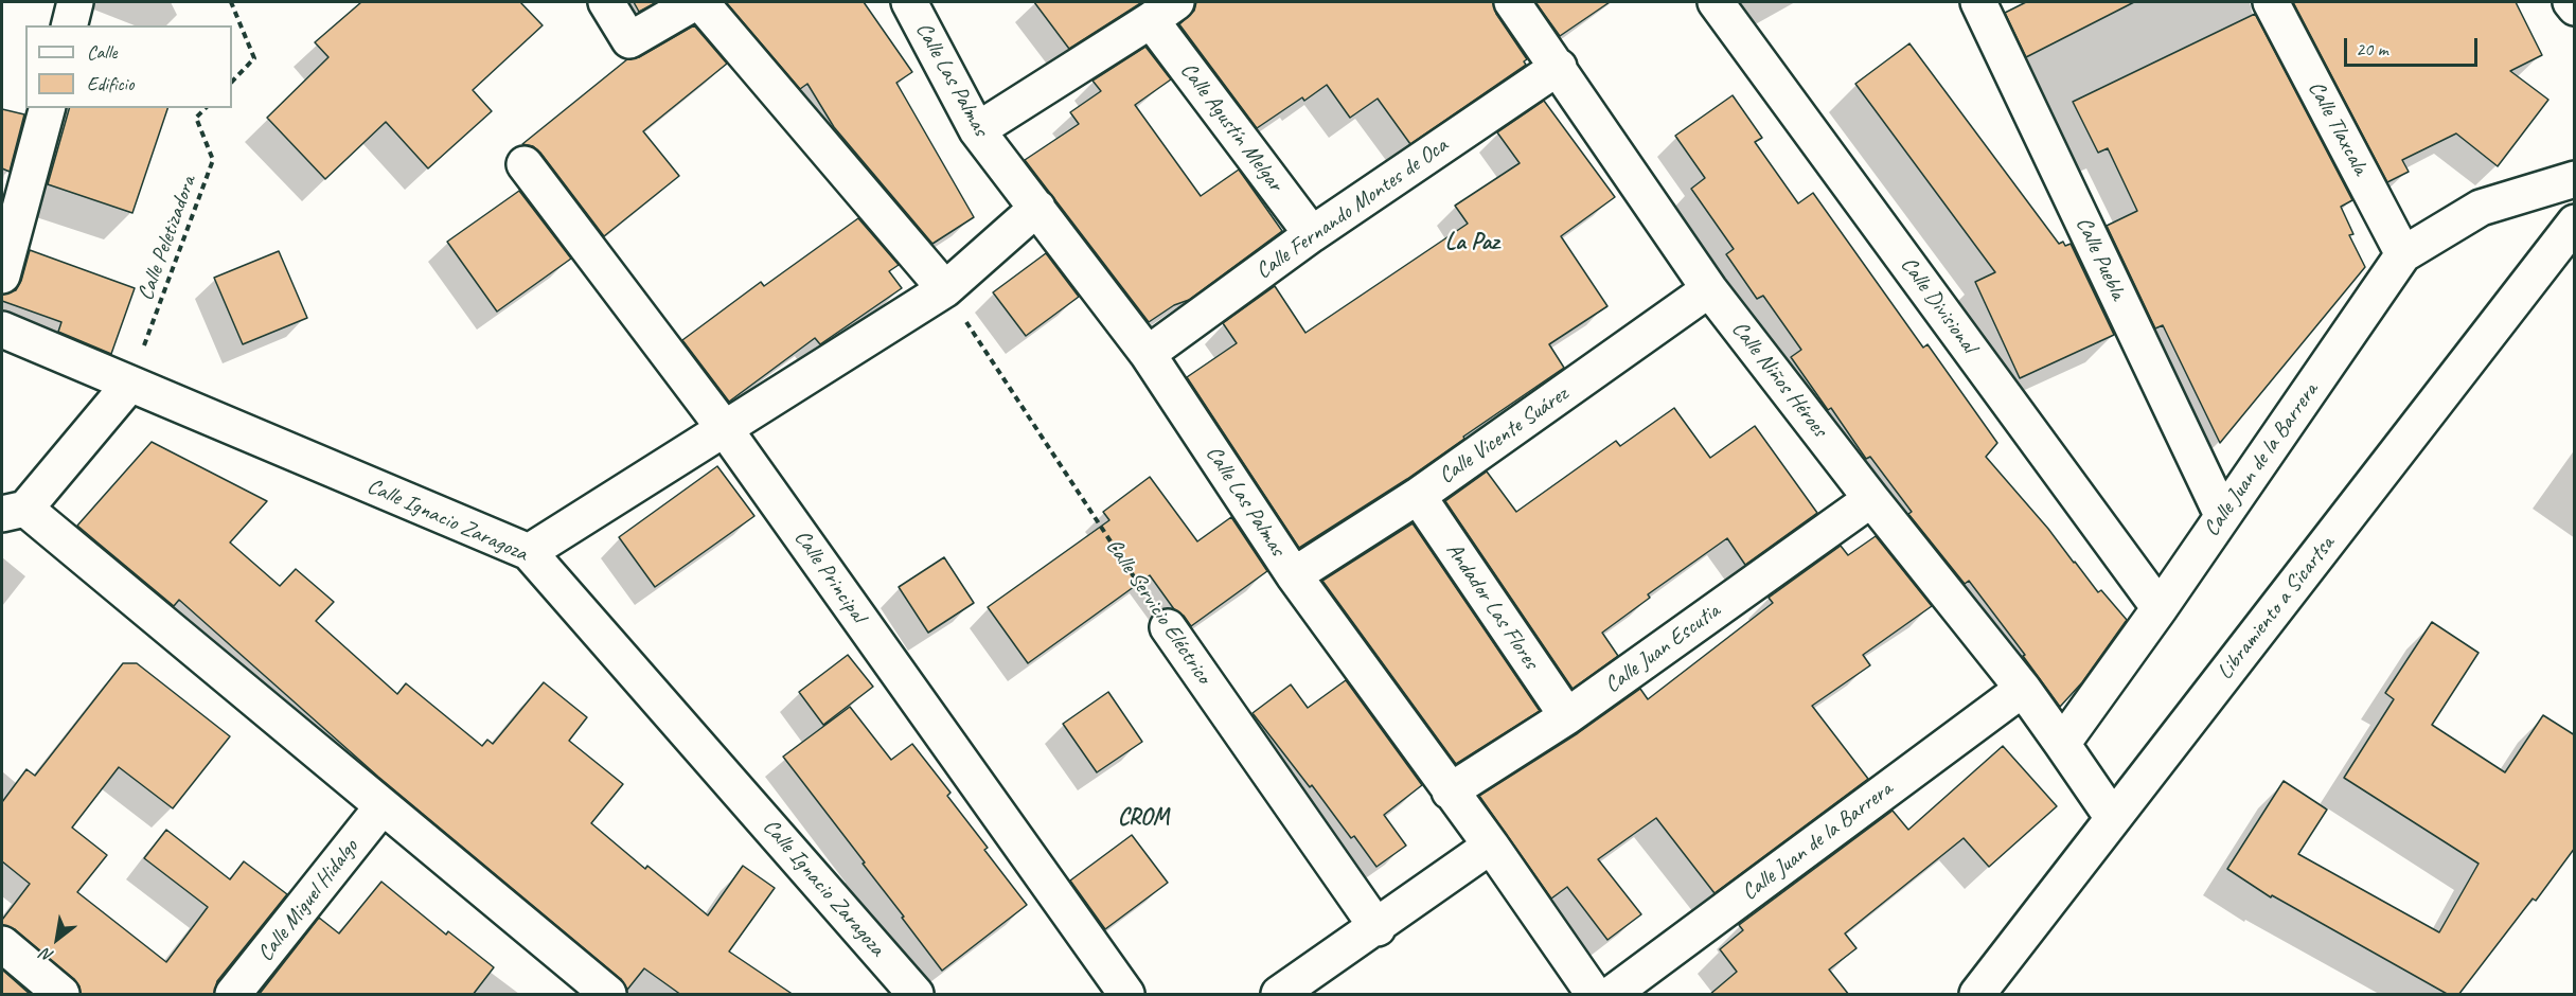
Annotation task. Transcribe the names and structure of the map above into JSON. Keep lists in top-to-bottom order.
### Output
{
  "streets": {
    "street": [
      "Calle Las Palmas",
      "Calle Agustín Melgar",
      "Calle Tlaxcala",
      "Calle Fernando Montes de Oca",
      "Calle Puebla",
      "Calle Divisional",
      "Calle Niños Héroes",
      "Calle Vicente Suárez",
      "Calle Juan de la Barrera",
      "Calle Ignacio Zaragoza",
      "Calle Principal",
      "Andador Las Flores",
      "Libramiento a Sicartsa",
      "Calle Servicio Eléctrico",
      "Calle Juan Escutia",
      "Calle Miguel Hidalgo"
    ],
    "path": ["Calle Peletizadora"]
  },
  "crossings": [
    ["Calle Las Palmas", "Calle Fernando Montes de Oca"],
    ["Calle Las Palmas", "Calle Vicente Suárez"],
    ["Calle Las Palmas", "Calle Juan Escutia"],
    ["Calle Agustín Melgar", "Calle Fernando Montes de Oca"],
    ["Calle Tlaxcala", "Calle Juan de la Barrera"],
    ["Calle Fernando Montes de Oca", "Calle Niños Héroes"],
    ["Calle Peletizadora", "Calle Ignacio Zaragoza"],
    ["Calle Puebla", "Calle Juan de la Barrera"],
    ["Calle Divisional", "Calle Juan de la Barrera"],
    ["Calle Niños Héroes", "Calle Vicente Suárez"],
    ["Calle Niños Héroes", "Calle Juan de la Barrera"],
    ["Calle Niños Héroes", "Calle Juan Escutia"],
    ["Calle Vicente Suárez", "Andador Las Flores"],
    ["Andador Las Flores", "Calle Juan Escutia"]
  ],
  "districts": ["La Paz", "CROM"],
  "legend": ["Calle", "Edificio"],
  "scale_bar": "20 m",
  "north": "bottom left"
}
